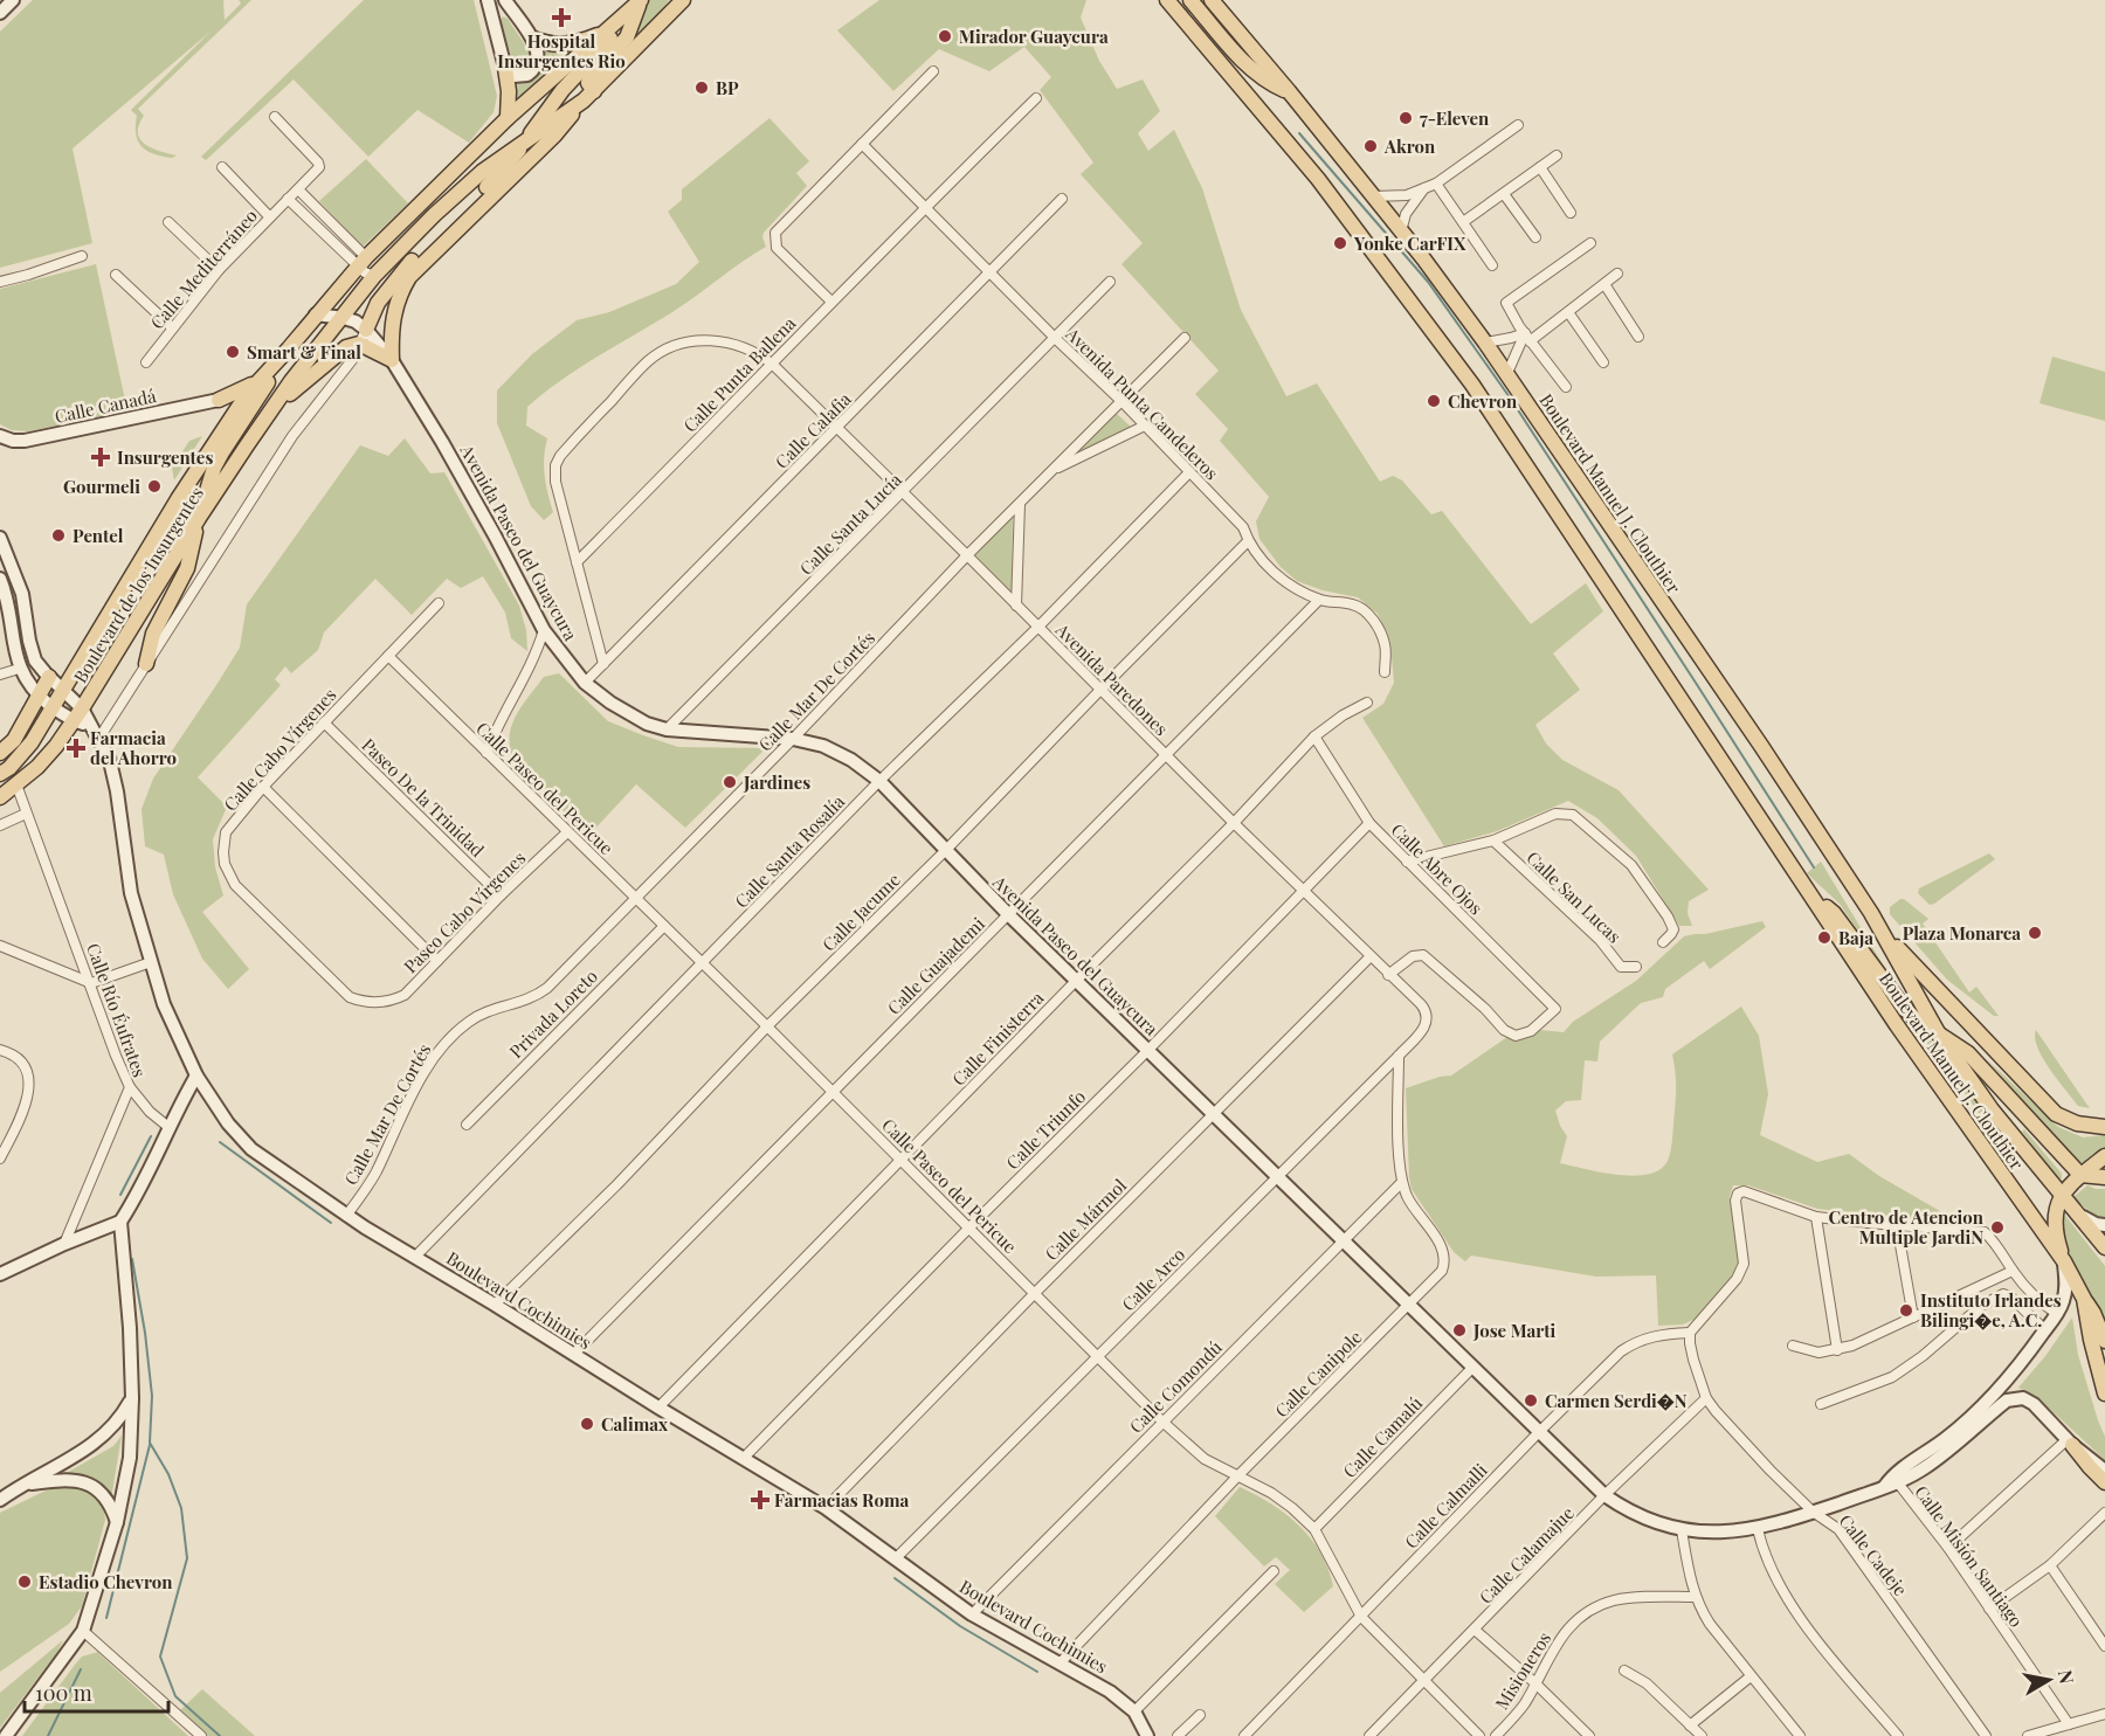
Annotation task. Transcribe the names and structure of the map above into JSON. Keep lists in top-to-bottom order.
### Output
{
  "streets": {
    "main road": ["Boulevard Manuel J. Clouthier", "Boulevard de los Insurgentes"],
    "street": [
      "Calle Mediterráneo",
      "Calle Punta Ballena",
      "Avenida Punta Candeleros",
      "Calle Canadá",
      "Calle Calafia",
      "Calle Santa Lucía",
      "Avenida Paseo del Guaycura",
      "Avenida Paredones",
      "Calle Mar De Cortés",
      "Calle Cabo Vírgenes",
      "Calle Paseo del Pericue",
      "Paseo De la Trinidad",
      "Calle Santa Rosalía",
      "Calle Abre Ojos",
      "Calle San Lucas",
      "Paseo Cabo Vírgenes",
      "Calle Jacume",
      "Calle Guajademi",
      "Calle Río Éufrates",
      "Privada Loreto",
      "Calle Finisterra",
      "Calle Triunfo",
      "Calle Mármol",
      "Calle Arco",
      "Boulevard Cochimies",
      "Calle Canipole",
      "Calle Comondú",
      "Calle Camalú",
      "Calle Calmalli",
      "Calle Calamajue",
      "Calle Cadeje",
      "Calle Misión Santiago",
      "Misioneros"
    ]
  },
  "crossings": [
    ["Calle Punta Ballena", "Avenida Punta Candeleros"],
    ["Calle Punta Ballena", "Avenida Paredones"],
    ["Avenida Punta Candeleros", "Calle Calafia"],
    ["Avenida Punta Candeleros", "Calle Santa Lucía"],
    ["Avenida Punta Candeleros", "Calle Mar De Cortés"],
    ["Avenida Punta Candeleros", "Calle Santa Rosalía"],
    ["Avenida Punta Candeleros", "Calle Jacume"],
    ["Avenida Punta Candeleros", "Calle Guajademi"],
    ["Calle Calafia", "Avenida Paseo del Guaycura"],
    ["Calle Calafia", "Avenida Paredones"],
    ["Boulevard Manuel J. Clouthier", "Avenida Paseo del Guaycura"],
    ["Calle Santa Lucía", "Avenida Paseo del Guaycura"],
    ["Calle Santa Lucía", "Avenida Paredones"],
    ["Avenida Paseo del Guaycura", "Boulevard de los Insurgentes"],
    ["Avenida Paseo del Guaycura", "Calle Mar De Cortés"],
    ["Avenida Paseo del Guaycura", "Calle Santa Rosalía"],
    ["Avenida Paseo del Guaycura", "Calle Jacume"],
    ["Avenida Paseo del Guaycura", "Calle Guajademi"],
    ["Avenida Paseo del Guaycura", "Calle Finisterra"],
    ["Avenida Paseo del Guaycura", "Calle Triunfo"],
    ["Avenida Paseo del Guaycura", "Calle Mármol"],
    ["Avenida Paseo del Guaycura", "Calle Arco"],
    ["Avenida Paseo del Guaycura", "Calle Canipole"],
    ["Avenida Paseo del Guaycura", "Calle Comondú"],
    ["Avenida Paseo del Guaycura", "Calle Camalú"],
    ["Avenida Paseo del Guaycura", "Calle Calmalli"],
    ["Avenida Paseo del Guaycura", "Calle Calamajue"],
    ["Avenida Paseo del Guaycura", "Calle Cadeje"],
    ["Avenida Paseo del Guaycura", "Calle Misión Santiago"],
    ["Boulevard de los Insurgentes", "Calle Río Éufrates"],
    ["Boulevard de los Insurgentes", "Boulevard Cochimies"],
    ["Avenida Paredones", "Calle Mar De Cortés"],
    ["Avenida Paredones", "Calle Santa Rosalía"],
    ["Avenida Paredones", "Calle Abre Ojos"],
    ["Avenida Paredones", "Calle Jacume"],
    ["Avenida Paredones", "Calle Guajademi"],
    ["Avenida Paredones", "Calle Finisterra"],
    ["Avenida Paredones", "Calle Triunfo"],
    ["Avenida Paredones", "Calle Mármol"],
    ["Avenida Paredones", "Calle Arco"],
    ["Calle Mar De Cortés", "Calle Paseo del Pericue"],
    ["Calle Mar De Cortés", "Boulevard Cochimies"],
    ["Calle Cabo Vírgenes", "Calle Paseo del Pericue"],
    ["Calle Cabo Vírgenes", "Paseo De la Trinidad"],
    ["Calle Cabo Vírgenes", "Paseo Cabo Vírgenes"],
    ["Calle Paseo del Pericue", "Calle Santa Rosalía"],
    ["Calle Paseo del Pericue", "Paseo Cabo Vírgenes"],
    ["Calle Paseo del Pericue", "Calle Jacume"],
    ["Calle Paseo del Pericue", "Calle Guajademi"],
    ["Calle Paseo del Pericue", "Privada Loreto"],
    ["Calle Paseo del Pericue", "Calle Finisterra"],
    ["Calle Paseo del Pericue", "Calle Triunfo"],
    ["Calle Paseo del Pericue", "Calle Mármol"],
    ["Calle Paseo del Pericue", "Calle Arco"],
    ["Calle Paseo del Pericue", "Calle Canipole"],
    ["Calle Paseo del Pericue", "Calle Comondú"],
    ["Calle Paseo del Pericue", "Calle Camalú"],
    ["Calle Paseo del Pericue", "Calle Calmalli"],
    ["Calle Paseo del Pericue", "Calle Calamajue"],
    ["Paseo De la Trinidad", "Paseo Cabo Vírgenes"],
    ["Calle Santa Rosalía", "Boulevard Cochimies"],
    ["Calle Abre Ojos", "Calle Finisterra"],
    ["Calle Abre Ojos", "Calle Triunfo"],
    ["Calle Jacume", "Boulevard Cochimies"],
    ["Calle Guajademi", "Boulevard Cochimies"],
    ["Calle Finisterra", "Boulevard Cochimies"],
    ["Calle Triunfo", "Boulevard Cochimies"],
    ["Calle Mármol", "Boulevard Cochimies"],
    ["Calle Arco", "Boulevard Cochimies"],
    ["Calle Arco", "Calle Canipole"],
    ["Boulevard Cochimies", "Calle Canipole"],
    ["Boulevard Cochimies", "Calle Comondú"],
    ["Calle Canipole", "Calle Comondú"],
    ["Calle Calmalli", "Calle Cadeje"],
    ["Calle Calamajue", "Calle Cadeje"]
  ],
  "places": {
    "health": [
      "Hospital Insurgentes Rio",
      "Insurgentes",
      "Farmacia del Ahorro",
      "Farmacias Roma"
    ],
    "other": [
      "Mirador Guaycura",
      "BP",
      "7-Eleven",
      "Akron",
      "Yonke CarFIX",
      "Smart & Final",
      "Chevron",
      "Gourmeli",
      "Pentel",
      "Jardines",
      "Plaza Monarca",
      "Baja",
      "Centro de Atencion Multiple JardiN",
      "Instituto Irlandes Bilingi�e, A.C.",
      "Jose Marti",
      "Carmen Serdi�N",
      "Calimax",
      "Estadio Chevron"
    ]
  },
  "scale_bar": "100 m",
  "north": "right"
}
